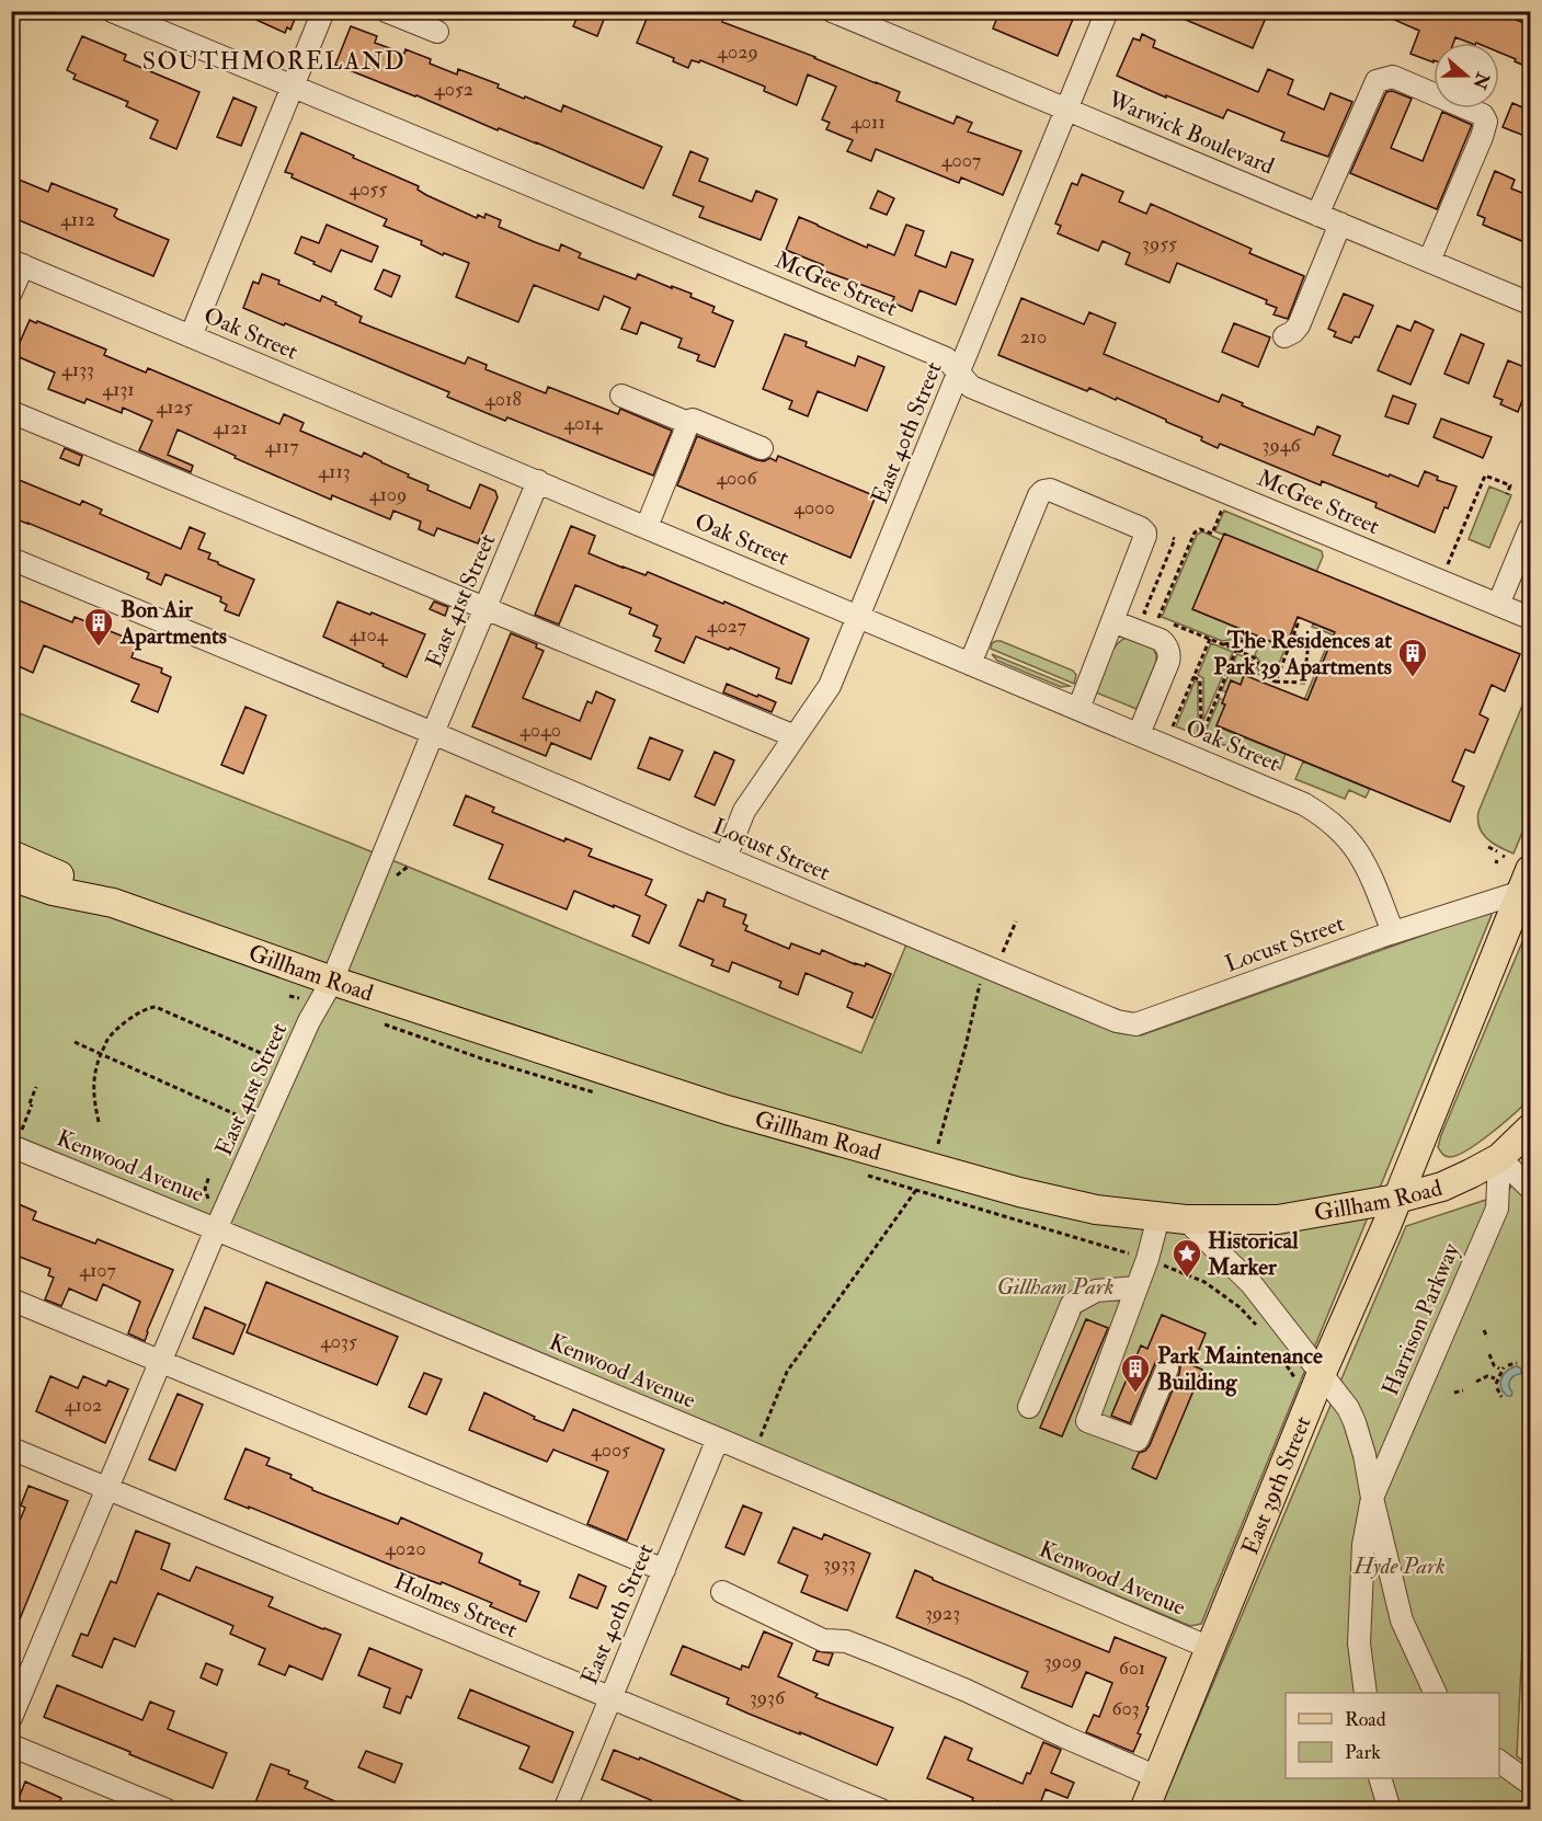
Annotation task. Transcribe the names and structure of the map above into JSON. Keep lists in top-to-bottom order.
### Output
{
  "streets": {
    "main road": ["Gillham Road", "East 39th Street"],
    "street": [
      "Warwick Boulevard",
      "McGee Street",
      "Oak Street",
      "East 40th Street",
      "East 41st Street",
      "Locust Street",
      "Kenwood Avenue",
      "Harrison Parkway",
      "Holmes Street"
    ]
  },
  "crossings": [
    ["Warwick Boulevard", "East 40th Street"],
    ["McGee Street", "East 40th Street"],
    ["Oak Street", "East 40th Street"],
    ["Oak Street", "East 41st Street"],
    ["Oak Street", "Locust Street"],
    ["East 40th Street", "Locust Street"],
    ["East 40th Street", "Kenwood Avenue"],
    ["East 40th Street", "Holmes Street"],
    ["East 41st Street", "Locust Street"],
    ["East 41st Street", "Gillham Road"],
    ["East 41st Street", "Kenwood Avenue"],
    ["East 41st Street", "Holmes Street"],
    ["Locust Street", "East 39th Street"],
    ["Gillham Road", "Harrison Parkway"],
    ["Gillham Road", "East 39th Street"],
    ["Kenwood Avenue", "East 39th Street"],
    ["Harrison Parkway", "East 39th Street"]
  ],
  "districts": ["SOUTHMORELAND"],
  "parks": ["Gillham Park", "Hyde Park"],
  "places": {
    "building": ["Bon Air Apartments", "The Residences at Park 39 Apartments", "Park Maintenance Building"],
    "place": ["Historical Marker"]
  },
  "house_numbers": [
    "4029",
    "4052",
    "4011",
    "4007",
    "4055",
    "4112",
    "3955",
    "210",
    "4133",
    "4131",
    "4018",
    "4125",
    "4014",
    "4121",
    "3946",
    "4117",
    "4113",
    "4006",
    "4109",
    "4000",
    "4027",
    "4104",
    "4040",
    "4107",
    "4035",
    "4102",
    "4005",
    "4020",
    "3933",
    "3923",
    "3909",
    "601",
    "3936",
    "603"
  ],
  "legend": ["Road", "Park"],
  "north": "right"
}
